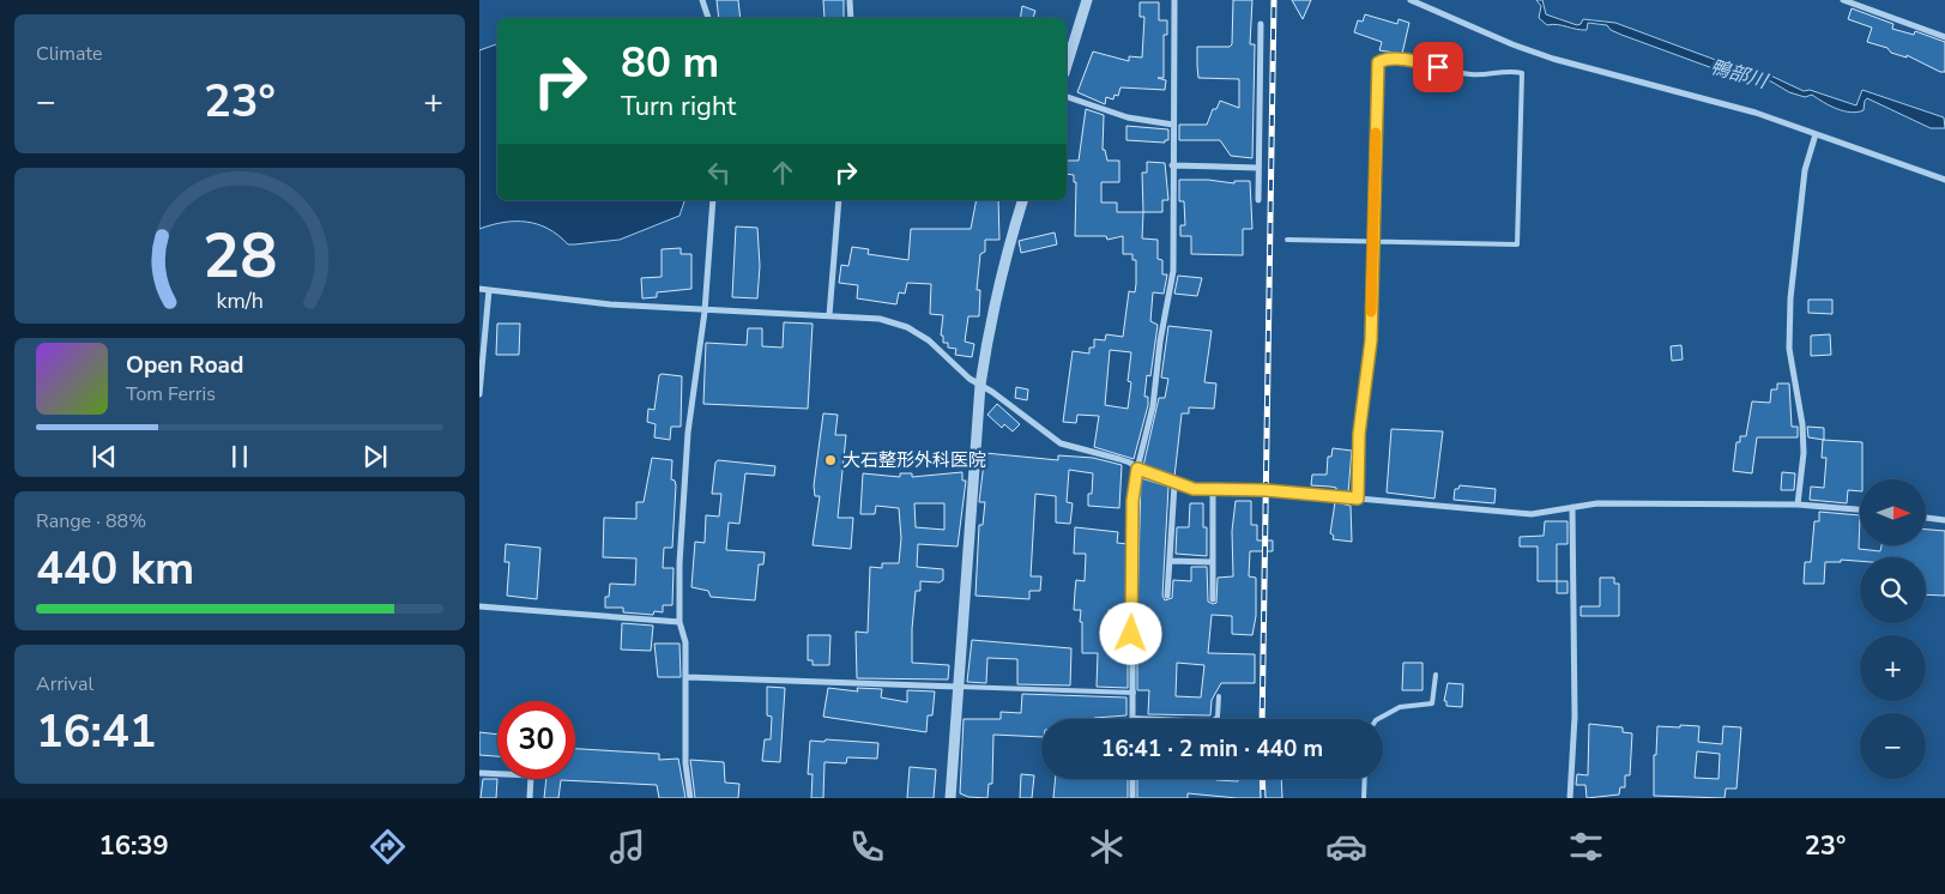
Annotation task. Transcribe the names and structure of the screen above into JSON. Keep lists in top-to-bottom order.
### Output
{
  "water": ["鴨部川"],
  "places": ["大石整形外科医院"],
  "north": "right",
  "page": {
    "tile": [
      "Climate",
      ["Range · 88%", "440 km"],
      ["Arrival", "16:41"]
    ],
    "turn": ["80 m", "Turn right"],
    "heat": ["−", "23°", "+"],
    "song": ["Open Road", "Tom Ferris"],
    "map_buttons": ["+", "−"],
    "limit": "30",
    "trip": "16:41 · 2 min · 440 m",
    "tabs": ["16:39", "23°"],
    "gauge": ["28", "km/h"]
  }
}
